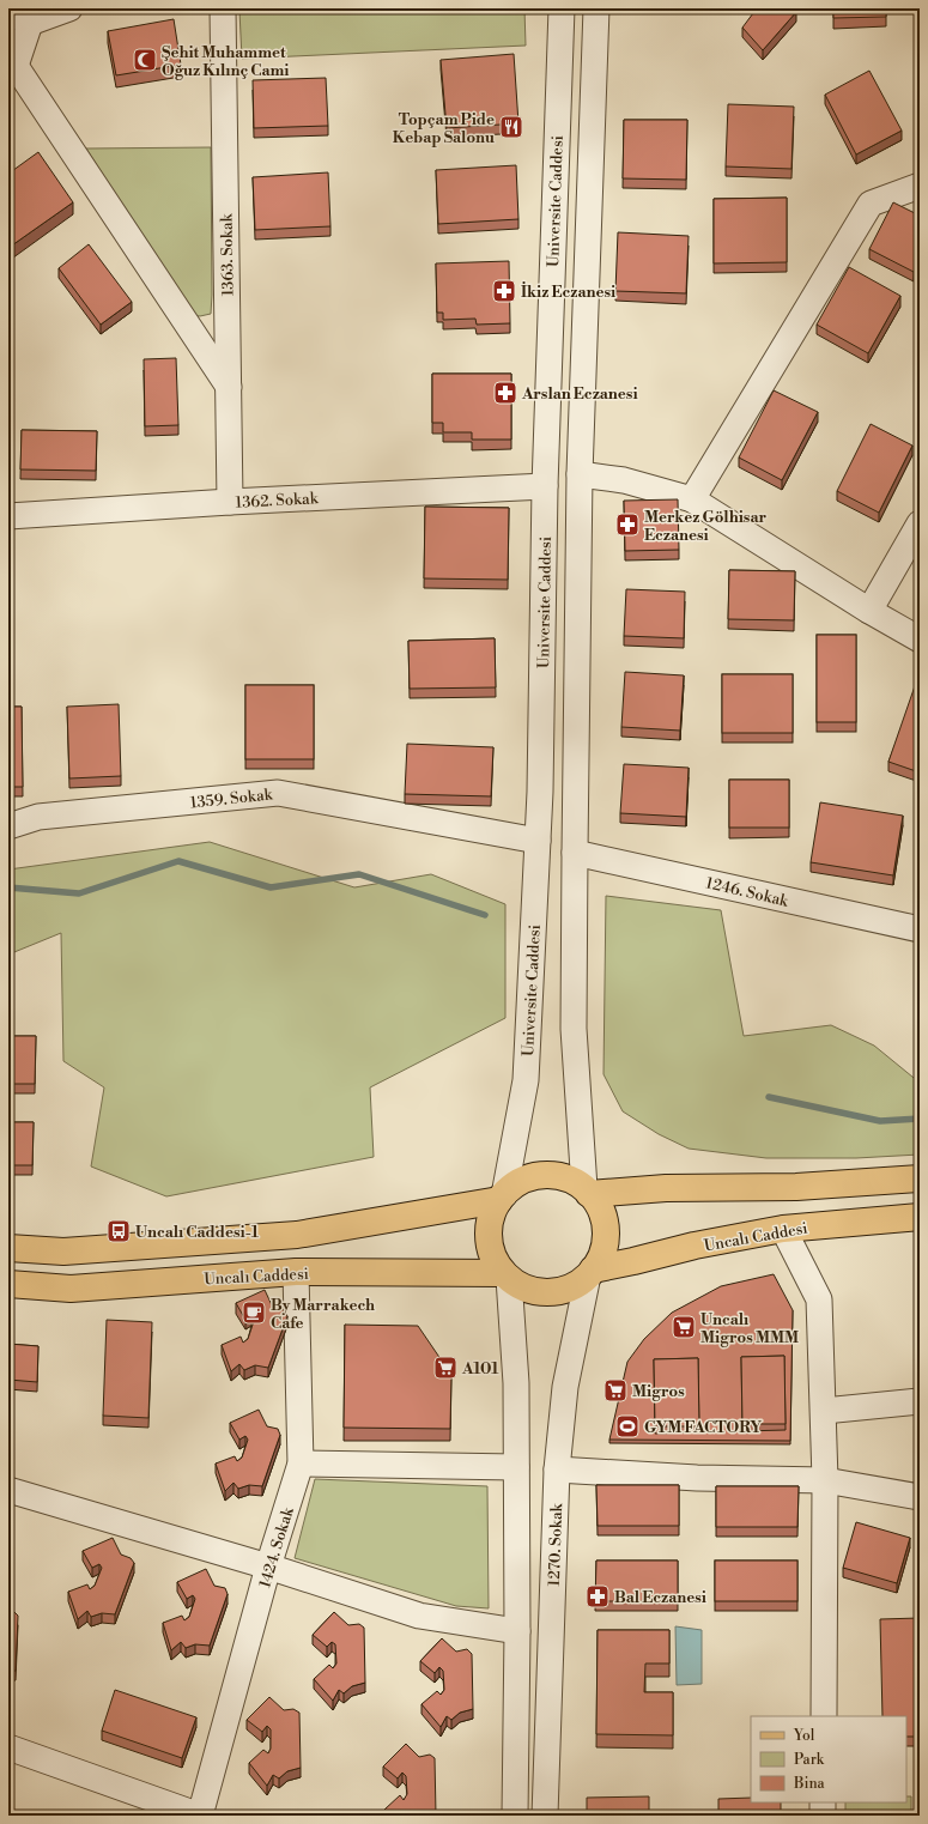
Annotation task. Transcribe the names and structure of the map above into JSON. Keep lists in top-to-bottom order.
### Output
{
  "streets": {
    "main road": ["Uncalı Caddesi"],
    "street": [
      "Universite Caddesi",
      "1363. Sokak",
      "1362. Sokak",
      "1359. Sokak",
      "1246. Sokak",
      "1270. Sokak",
      "1424. Sokak"
    ]
  },
  "crossings": [
    ["Universite Caddesi", "1362. Sokak"],
    ["Universite Caddesi", "1359. Sokak"],
    ["Universite Caddesi", "Uncalı Caddesi"],
    ["Universite Caddesi", "1270. Sokak"],
    ["1363. Sokak", "1362. Sokak"],
    ["Uncalı Caddesi", "1270. Sokak"],
    ["Uncalı Caddesi", "1424. Sokak"]
  ],
  "places": {
    "mosque": ["Şehit Muhammet Oğuz Kılınç Cami"],
    "restaurant": ["Topçam Pide Kebap Salonu"],
    "pharmacy": [
      "İkiz Eczanesi",
      "Arslan Eczanesi",
      "Merkez Gölhisar Eczanesi",
      "Bal Eczanesi"
    ],
    "bus stop": ["Uncalı Caddesi-1"],
    "cafe": ["By Marrakech Cafe"],
    "supermarket": ["Uncalı Migros MMM", "A101", "Migros"],
    "sports": ["GYM FACTORY"]
  },
  "legend": ["Yol", "Park", "Bina"]
}
